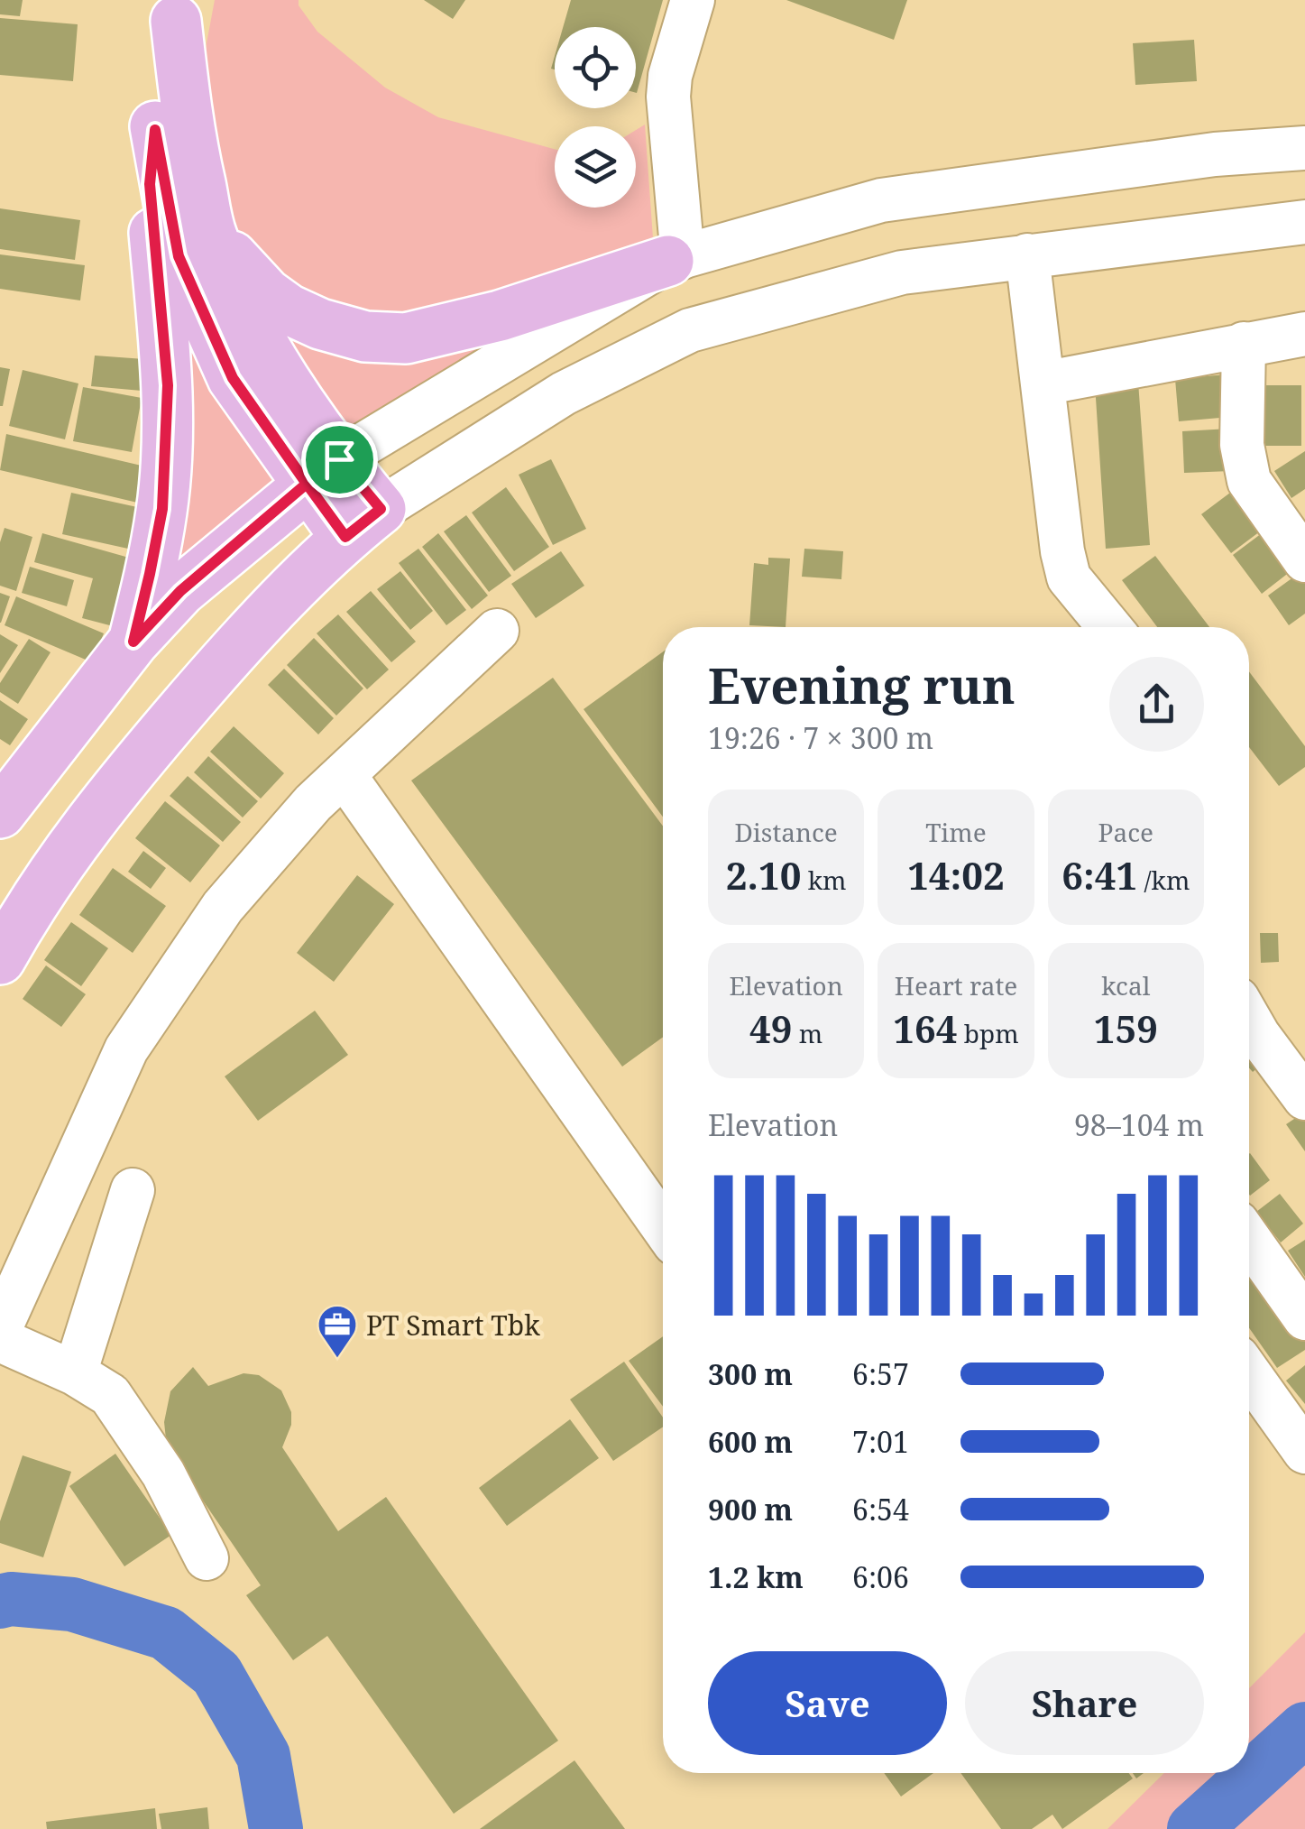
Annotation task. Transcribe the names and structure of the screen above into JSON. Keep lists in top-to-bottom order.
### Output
{
  "places": {
    "office": ["PT Smart Tbk"]
  },
  "page": {
    "heading": ["Evening run", "19:26 · 7 × 300 m"],
    "stats": [
      ["Distance", "2.10 km"],
      ["Time", "14:02"],
      ["Pace", "6:41 /km"],
      ["Elevation", "49 m"],
      ["Heart rate", "164 bpm"],
      ["kcal", "159"]
    ],
    "chart": ["Elevation", "98–104 m"],
    "list": [
      {
        "name": "300 m",
        "note": "6:57"
      },
      {
        "name": "600 m",
        "note": "7:01"
      },
      {
        "name": "900 m",
        "note": "6:54"
      },
      {
        "name": "1.2 km",
        "note": "6:06"
      }
    ],
    "buttons": ["Save", "Share"]
  }
}
